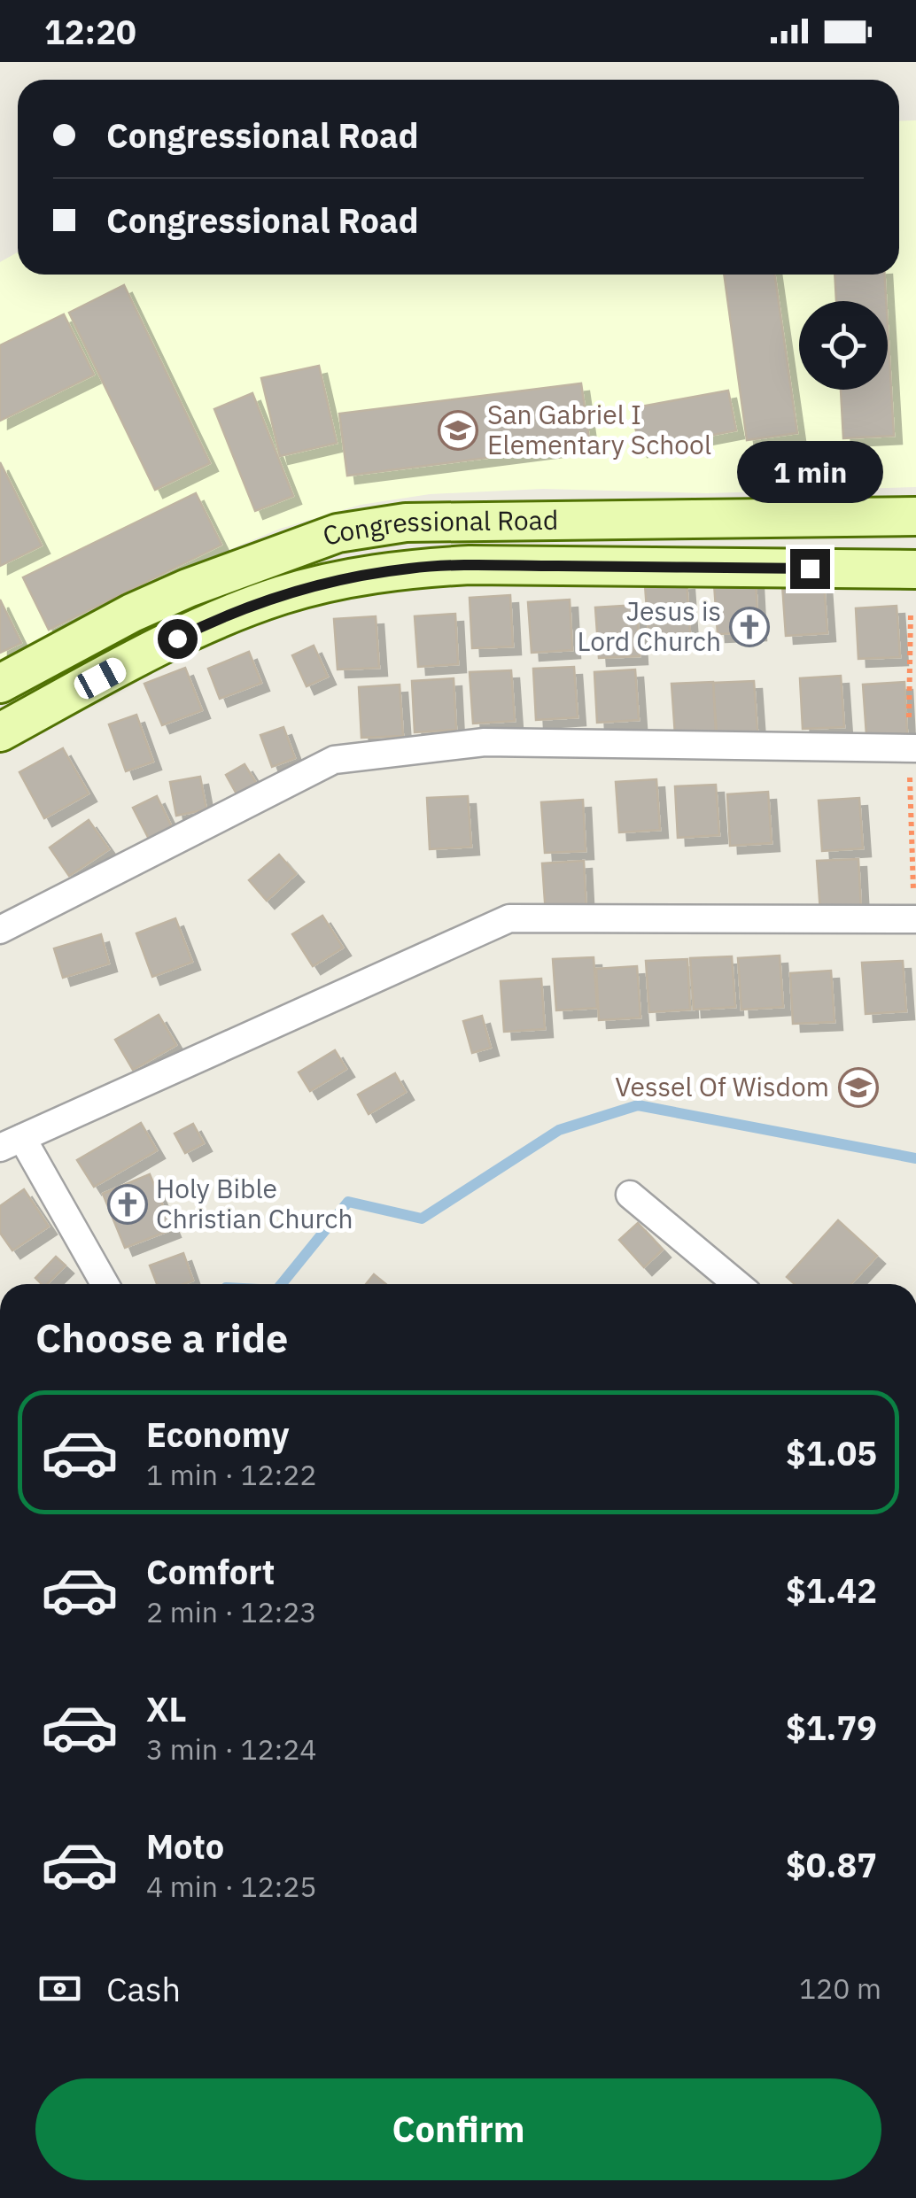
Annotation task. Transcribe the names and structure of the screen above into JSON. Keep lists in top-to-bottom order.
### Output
{
  "streets": {
    "main road": ["Congressional Road"]
  },
  "places": {
    "school or university": ["San Gabriel I Elementary School", "Vessel Of Wisdom"],
    "church": ["Jesus is Lord Church", "Holy Bible Christian Church"]
  },
  "page": {
    "status": "12:20",
    "banner": ["Congressional Road", "Congressional Road"],
    "bubble": "1 min",
    "heading": "Choose a ride",
    "list": [
      {
        "name": "Economy",
        "note": "1 min · 12:22",
        "value": "$1.05"
      },
      {
        "name": "Comfort",
        "note": "2 min · 12:23",
        "value": "$1.42"
      },
      {
        "name": "XL",
        "note": "3 min · 12:24",
        "value": "$1.79"
      },
      {
        "name": "Moto",
        "note": "4 min · 12:25",
        "value": "$0.87"
      }
    ],
    "pay": ["Cash", "120 m"],
    "buttons": "Confirm"
  }
}
